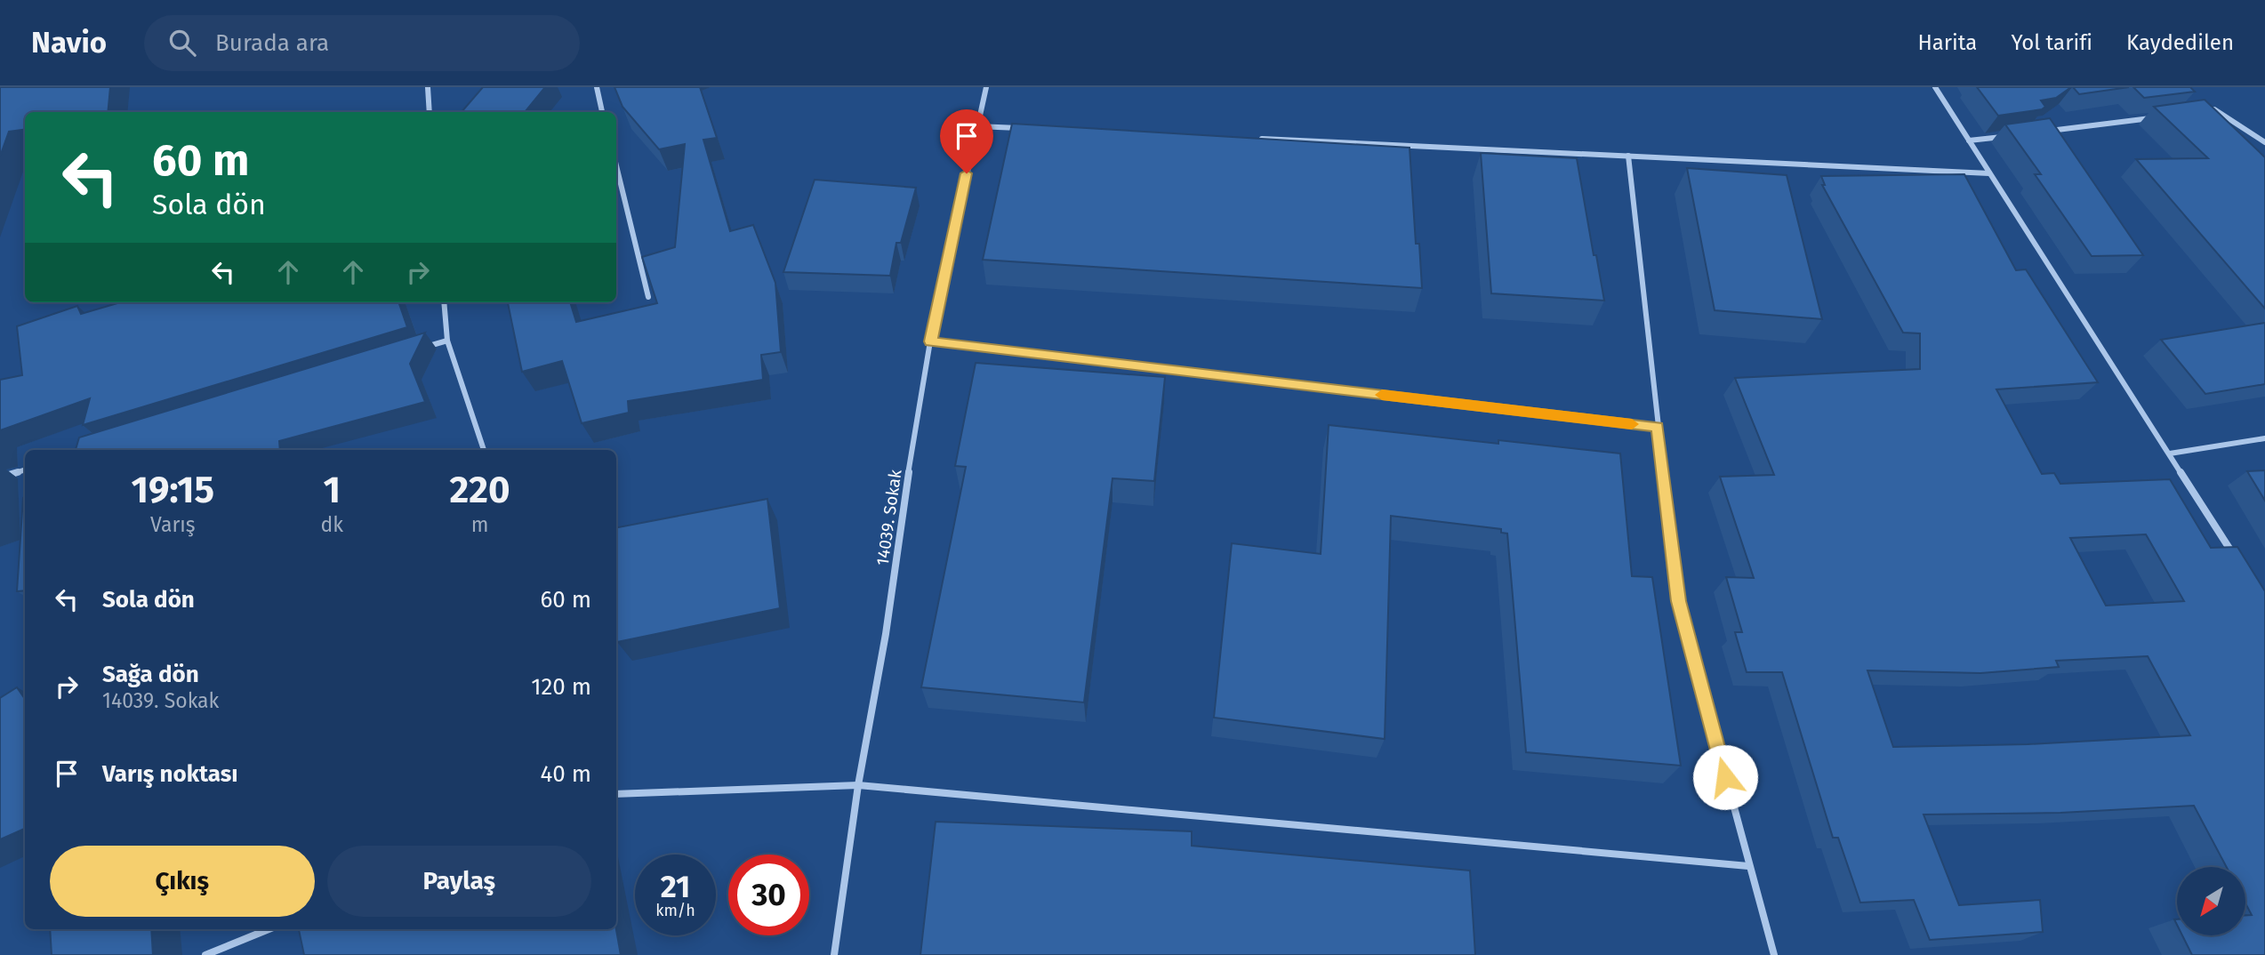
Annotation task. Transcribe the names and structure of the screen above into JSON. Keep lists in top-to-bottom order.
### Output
{
  "streets": {
    "street": ["14039. Sokak"]
  },
  "north": "bottom left",
  "page": {
    "header": "Navio",
    "search": "Burada ara",
    "nav": ["Harita", "Yol tarifi", "Kaydedilen"],
    "turn": ["60 m", "Sola dön"],
    "eta": [
      "19:15",
      "Varış",
      "1",
      "dk",
      "220",
      "m"
    ],
    "list": [
      {
        "name": "Sola dön",
        "value": "60 m"
      },
      {
        "name": "Sağa dön",
        "note": "14039. Sokak",
        "value": "120 m"
      },
      {
        "name": "Varış noktası",
        "value": "40 m"
      }
    ],
    "buttons": ["Çıkış", "Paylaş"],
    "speed": "21 km/h",
    "limit": "30"
  }
}
